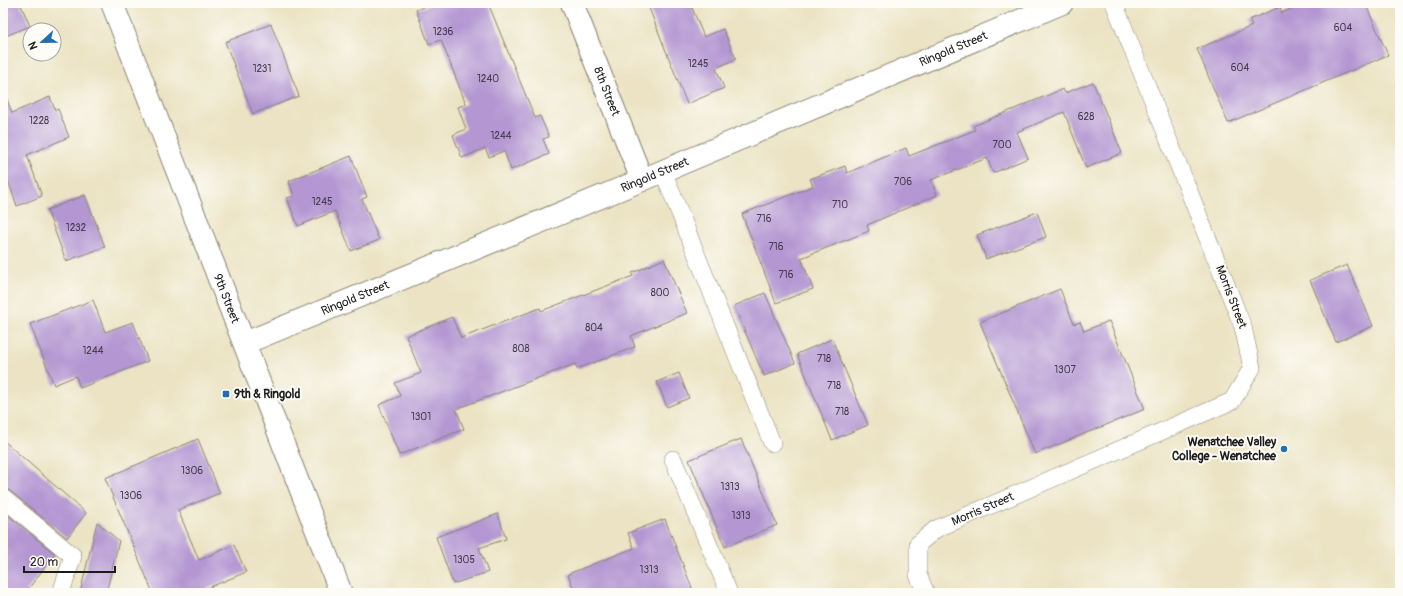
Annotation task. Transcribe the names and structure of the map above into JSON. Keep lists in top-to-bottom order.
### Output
{
  "streets": {
    "street": ["Ringold Street", "8th Street", "9th Street"],
    "lane": ["Morris Street"]
  },
  "crossings": [
    ["Ringold Street", "8th Street"],
    ["Ringold Street", "9th Street"]
  ],
  "places": {
    "transit": ["9th & Ringold"],
    "other": ["Wenatchee Valley College - Wenatchee"]
  },
  "house_numbers": [
    "604",
    "1236",
    "1245",
    "604",
    "1231",
    "1240",
    "628",
    "1228",
    "1244",
    "700",
    "706",
    "1245",
    "710",
    "716",
    "1232",
    "716",
    "716",
    "800",
    "804",
    "808",
    "1244",
    "718",
    "1307",
    "718",
    "718",
    "1301",
    "1306",
    "1313",
    "1306",
    "1313",
    "1305",
    "1313"
  ],
  "scale_bar": "20 m",
  "north": "left"
}
